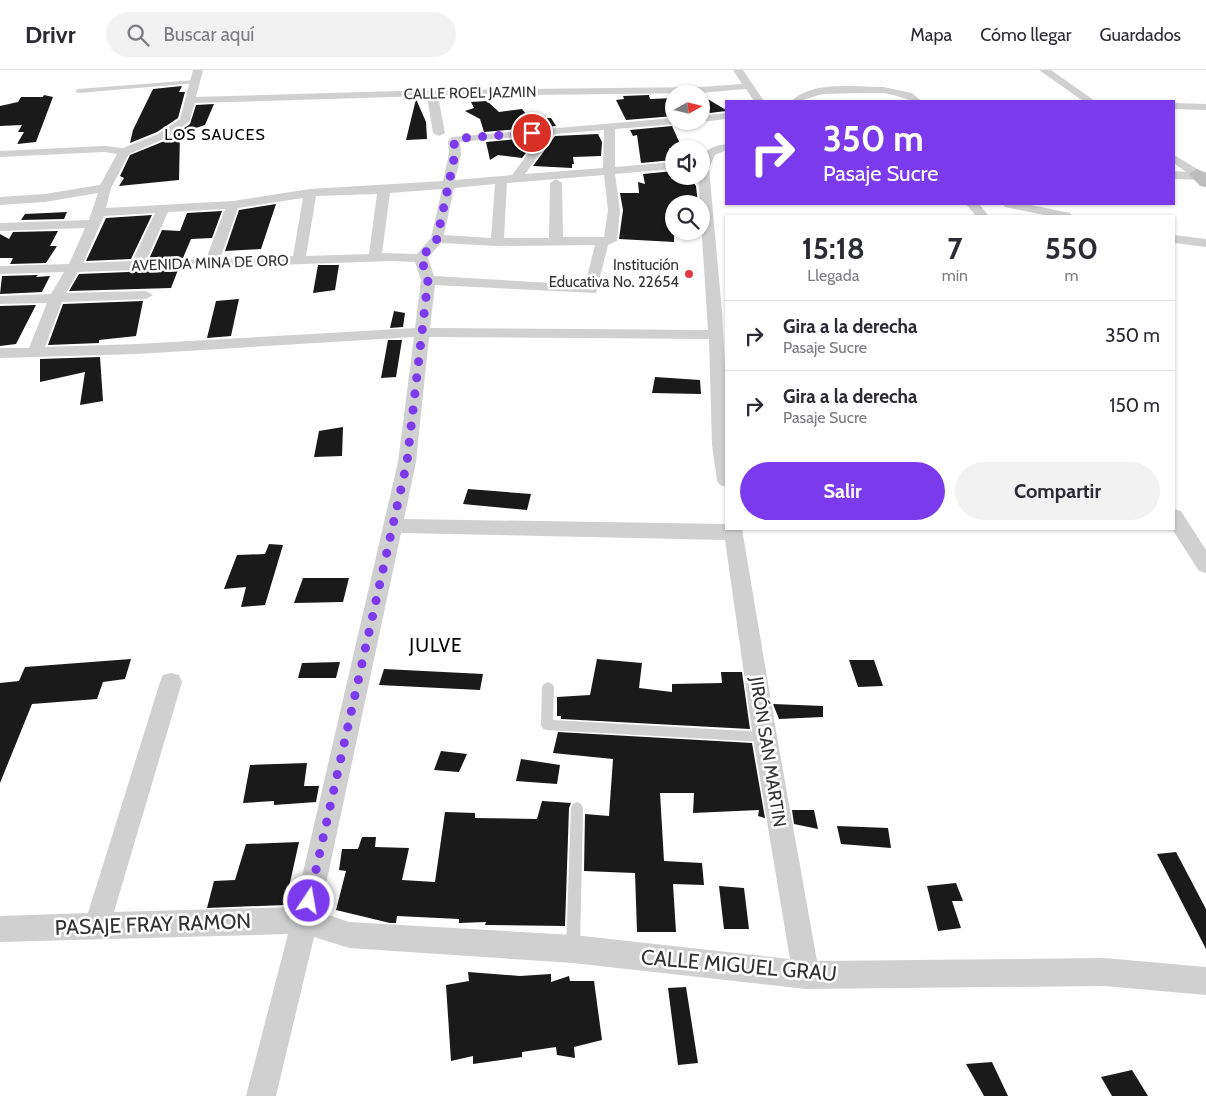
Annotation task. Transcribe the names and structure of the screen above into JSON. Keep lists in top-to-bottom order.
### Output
{
  "streets": {
    "street": [
      "CALLE ROEL JAZMIN",
      "AVENIDA MINA DE ORO",
      "JIRÓN SAN MARTIN",
      "PASAJE FRAY RAMON",
      "CALLE MIGUEL GRAU"
    ]
  },
  "crossings": [
    ["JIRÓN SAN MARTIN", "CALLE MIGUEL GRAU"],
    ["PASAJE FRAY RAMON", "CALLE MIGUEL GRAU"]
  ],
  "districts": ["LOS SAUCES", "JULVE"],
  "places": ["Institución Educativa No. 22654"],
  "north": "right",
  "page": {
    "header": "Drivr",
    "search": "Buscar aquí",
    "nav": ["Mapa", "Cómo llegar", "Guardados"],
    "turn": ["350 m", "Pasaje Sucre"],
    "eta": [
      "15:18",
      "Llegada",
      "7",
      "min",
      "550",
      "m"
    ],
    "list": [
      {
        "name": "Gira a la derecha",
        "note": "Pasaje Sucre",
        "value": "350 m"
      },
      {
        "name": "Gira a la derecha",
        "note": "Pasaje Sucre",
        "value": "150 m"
      }
    ],
    "buttons": ["Salir", "Compartir"]
  }
}
